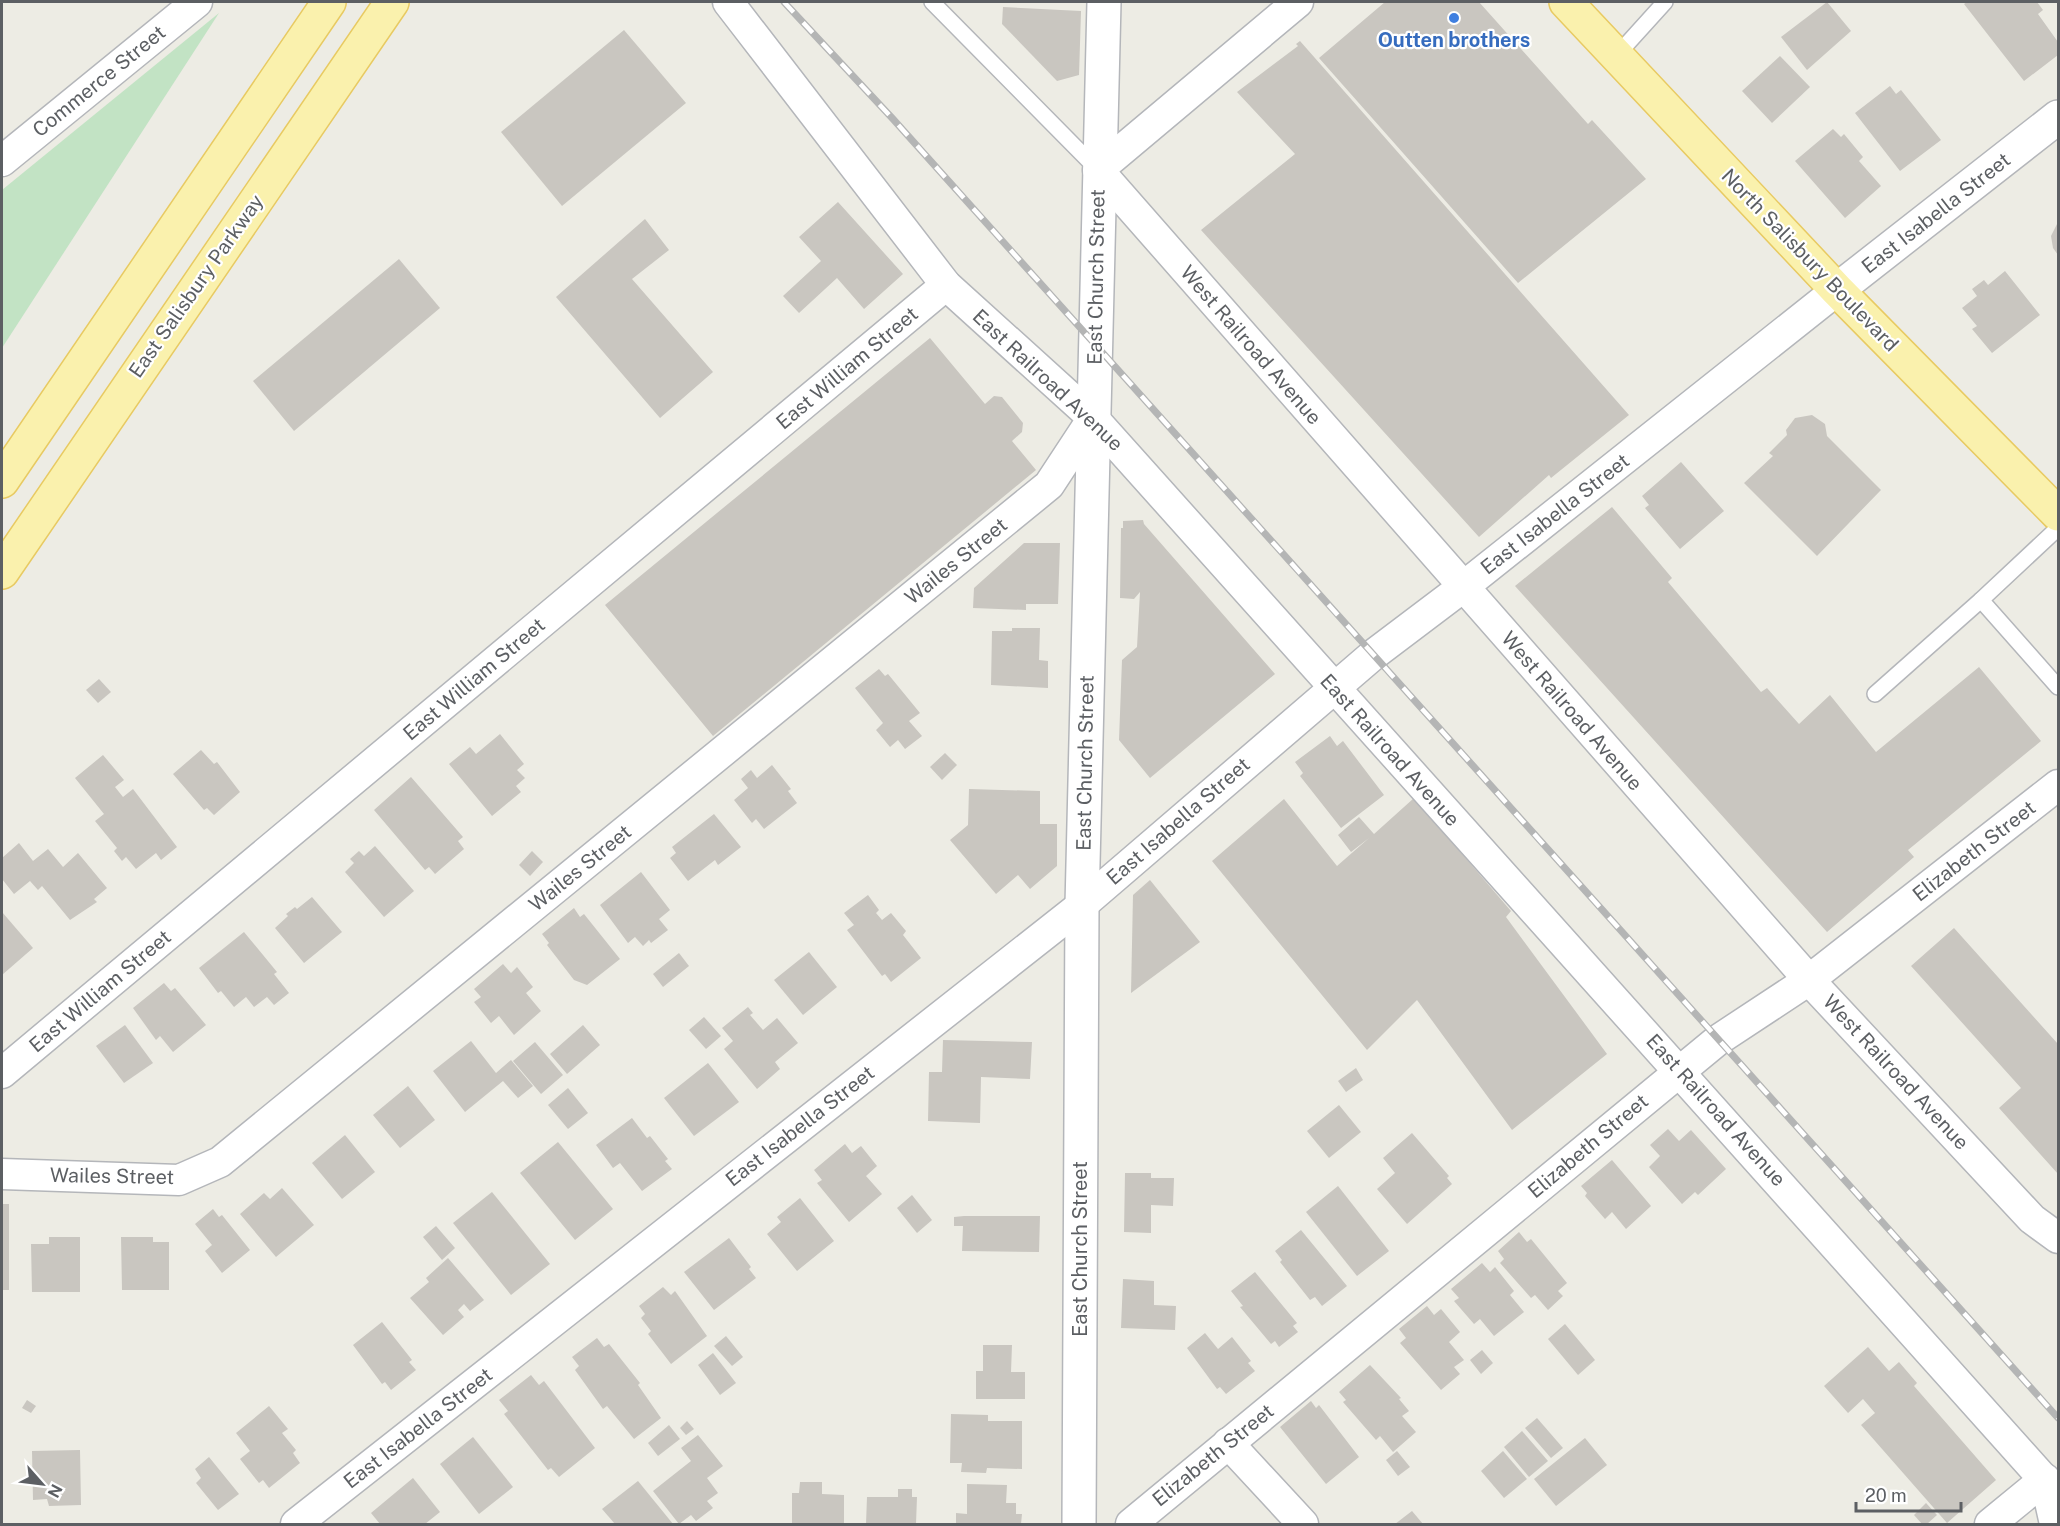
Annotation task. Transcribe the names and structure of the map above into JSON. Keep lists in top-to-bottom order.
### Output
{
  "streets": {
    "main road": ["North Salisbury Boulevard", "East Salisbury Parkway"],
    "street": [
      "Commerce Street",
      "East Isabella Street",
      "East Church Street",
      "West Railroad Avenue",
      "East William Street",
      "East Railroad Avenue",
      "Wailes Street",
      "Elizabeth Street"
    ]
  },
  "crossings": [
    ["East Isabella Street", "North Salisbury Boulevard"],
    ["East Isabella Street", "East Church Street"],
    ["East Isabella Street", "West Railroad Avenue"],
    ["East Isabella Street", "East Railroad Avenue"],
    ["East Church Street", "West Railroad Avenue"],
    ["East Church Street", "East Railroad Avenue"],
    ["East Church Street", "Wailes Street"],
    ["West Railroad Avenue", "Elizabeth Street"],
    ["East William Street", "East Railroad Avenue"],
    ["East Railroad Avenue", "Wailes Street"],
    ["East Railroad Avenue", "Elizabeth Street"]
  ],
  "places": ["Outten brothers"],
  "scale_bar": "20 m",
  "north": "bottom right"
}
